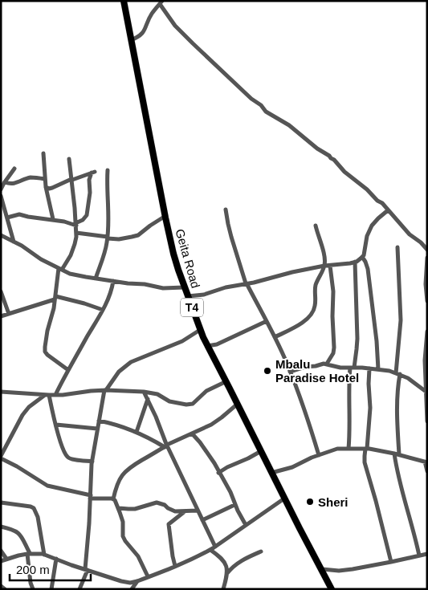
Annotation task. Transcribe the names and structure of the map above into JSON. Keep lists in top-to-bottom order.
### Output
{
  "streets": {
    "highway": ["Geita Road", "T4"]
  },
  "places": ["Mbalu Paradise Hotel", "Sheri"],
  "scale_bar": "200 m"
}
